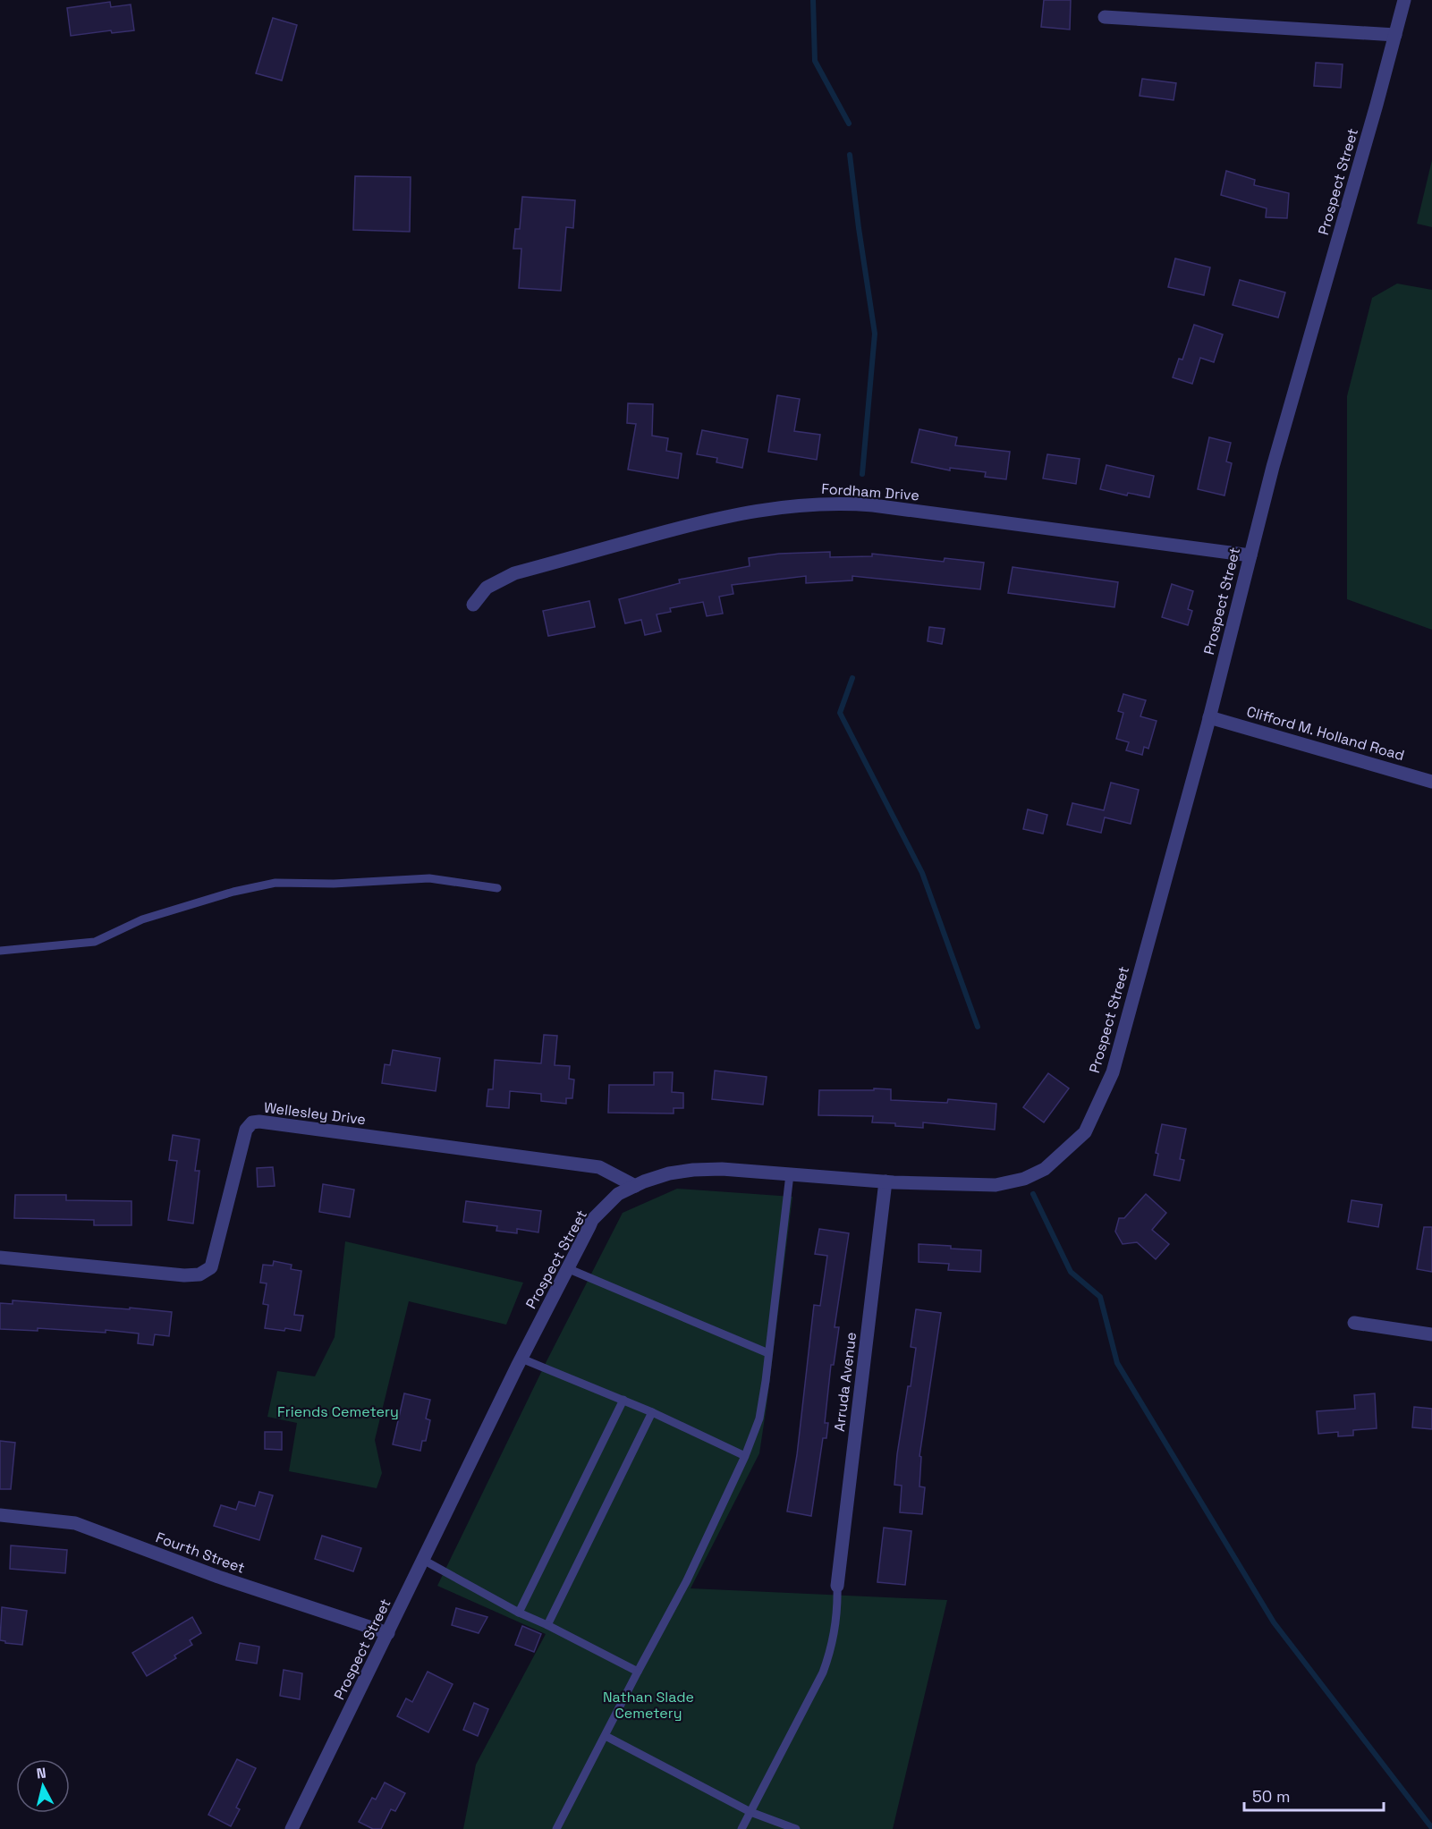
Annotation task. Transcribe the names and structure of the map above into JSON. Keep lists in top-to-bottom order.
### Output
{
  "streets": {
    "street": [
      "Prospect Street",
      "Fordham Drive",
      "Clifford M. Holland Road",
      "Wellesley Drive",
      "Arruda Avenue",
      "Fourth Street"
    ]
  },
  "crossings": [
    ["Prospect Street", "Fordham Drive"],
    ["Prospect Street", "Clifford M. Holland Road"],
    ["Prospect Street", "Wellesley Drive"],
    ["Prospect Street", "Arruda Avenue"],
    ["Prospect Street", "Fourth Street"]
  ],
  "parks": ["Friends Cemetery", "Nathan Slade Cemetery"],
  "scale_bar": "50 m",
  "north": "top"
}
